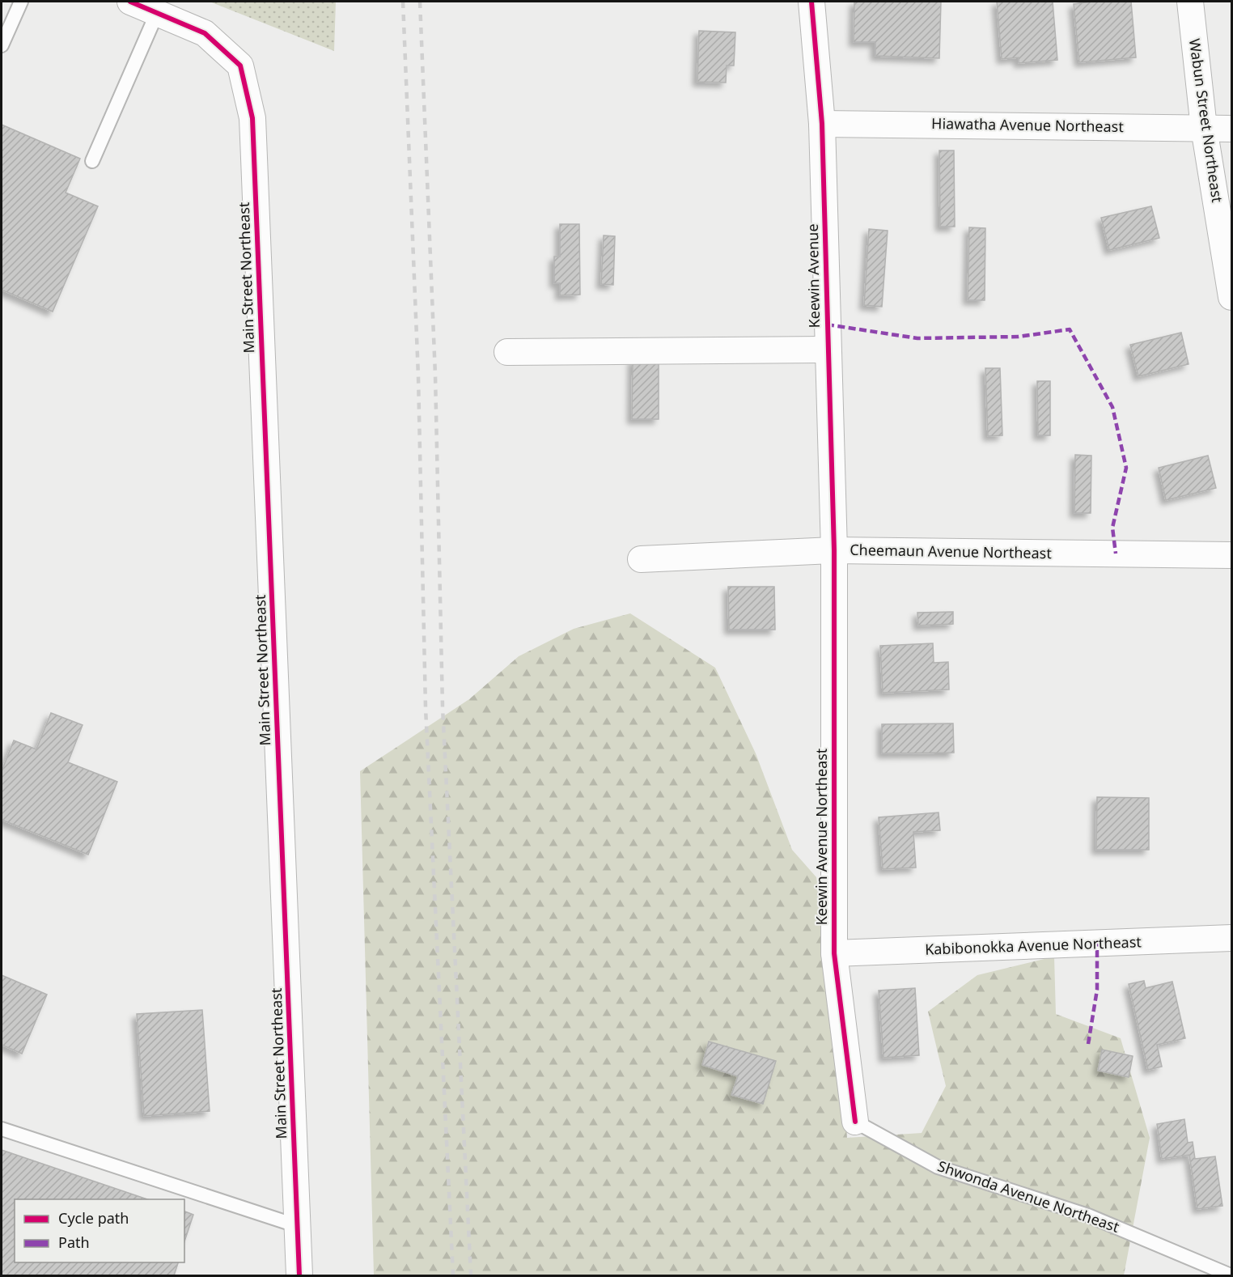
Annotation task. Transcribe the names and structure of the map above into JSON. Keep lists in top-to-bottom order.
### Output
{
  "streets": {
    "street": [
      "Wabun Street Northeast",
      "Hiawatha Avenue Northeast",
      "Keewin Avenue",
      "Main Street Northeast",
      "Cheemaun Avenue Northeast",
      "Keewin Avenue Northeast",
      "Kabibonokka Avenue Northeast"
    ],
    "lane": ["Shwonda Avenue Northeast"]
  },
  "crossings": [
    ["Wabun Street Northeast", "Hiawatha Avenue Northeast"],
    ["Hiawatha Avenue Northeast", "Keewin Avenue"],
    ["Keewin Avenue", "Cheemaun Avenue Northeast"],
    ["Keewin Avenue", "Keewin Avenue Northeast"],
    ["Cheemaun Avenue Northeast", "Keewin Avenue Northeast"],
    ["Keewin Avenue Northeast", "Kabibonokka Avenue Northeast"],
    ["Keewin Avenue Northeast", "Shwonda Avenue Northeast"]
  ],
  "legend": ["Cycle path", "Path"]
}
